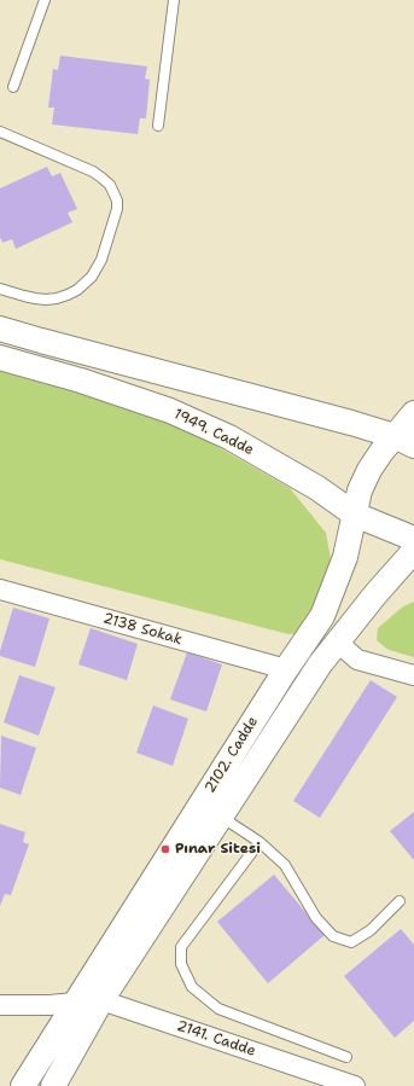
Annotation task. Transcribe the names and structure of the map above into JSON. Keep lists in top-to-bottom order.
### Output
{
  "streets": {
    "street": [
      "1949. Cadde",
      "2138 Sokak",
      "2102. Cadde",
      "2141. Cadde"
    ]
  },
  "crossings": [
    ["1949. Cadde", "2102. Cadde"],
    ["2138 Sokak", "2102. Cadde"],
    ["2102. Cadde", "2141. Cadde"]
  ],
  "places": ["Pınar Sitesi"]
}
